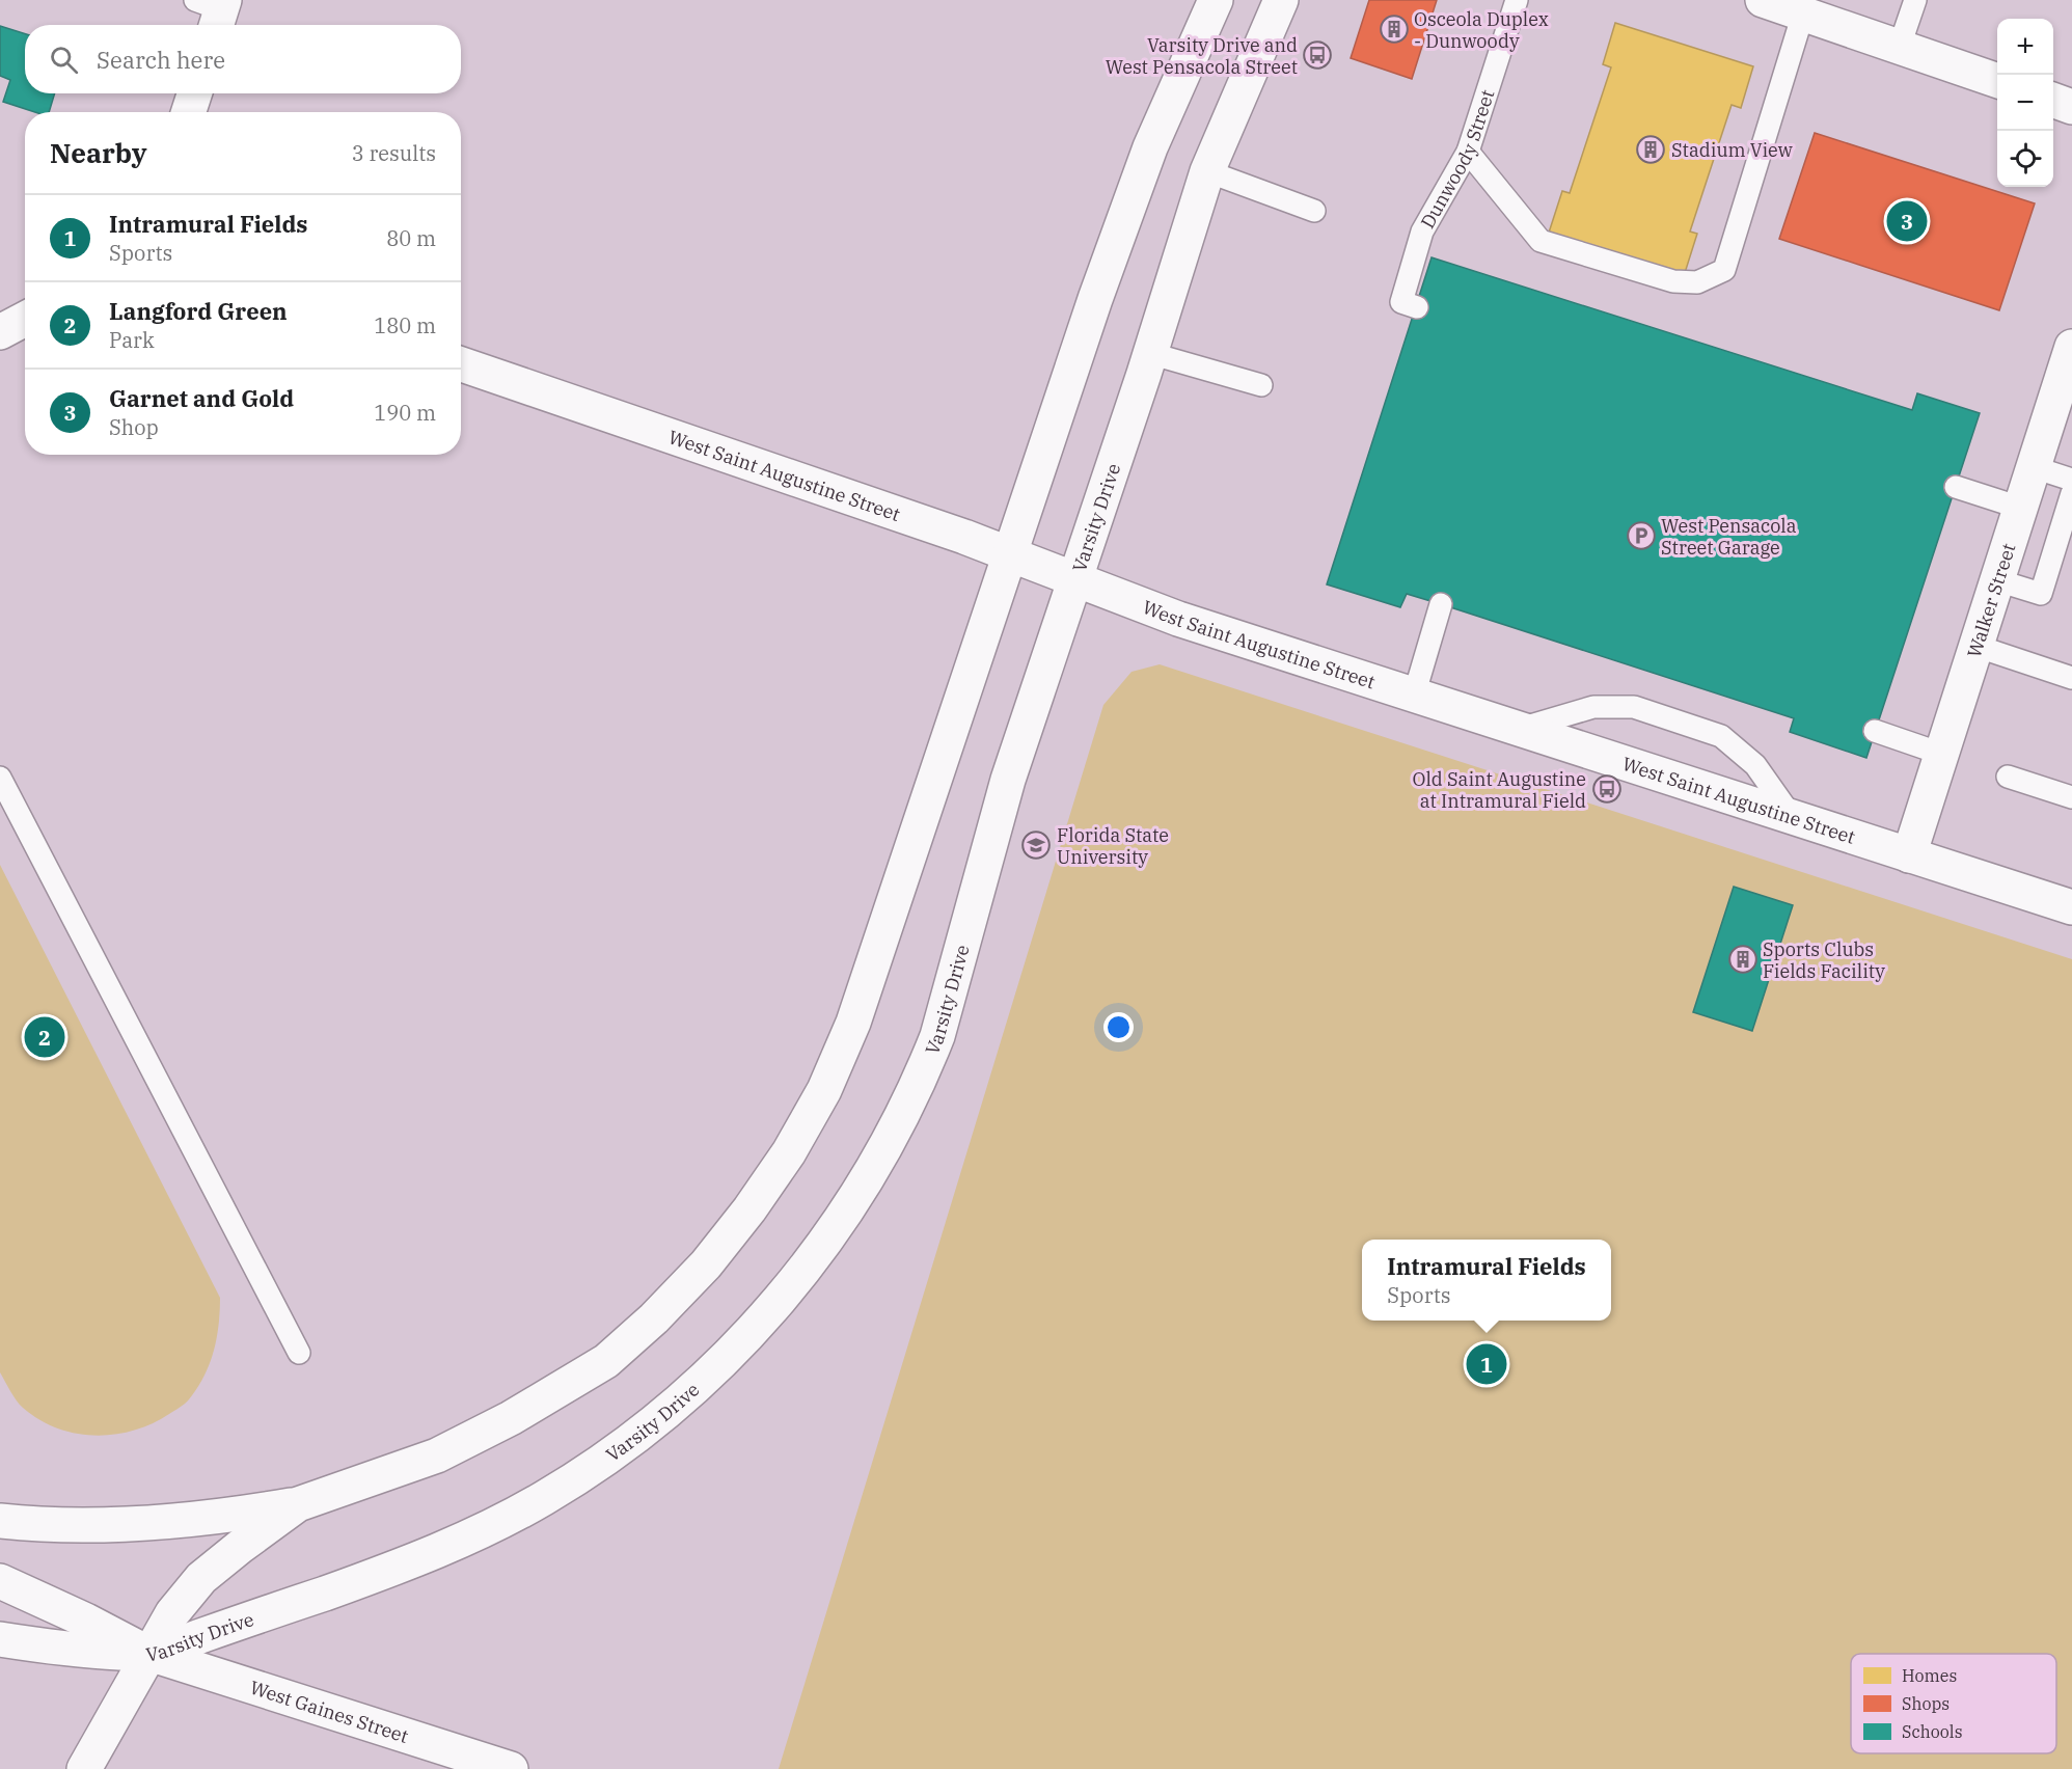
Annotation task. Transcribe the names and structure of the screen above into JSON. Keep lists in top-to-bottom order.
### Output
{
  "streets": {
    "main road": [
      "West Saint Augustine Street",
      "Varsity Drive",
      "Walker Street",
      "West Gaines Street"
    ],
    "lane": ["Dunwoody Street"]
  },
  "crossings": [
    ["West Saint Augustine Street", "Varsity Drive"],
    ["West Saint Augustine Street", "Walker Street"],
    ["Varsity Drive", "West Gaines Street"]
  ],
  "places": {
    "building": ["Osceola Duplex - Dunwoody", "Stadium View", "Sports Clubs Fields Facility"],
    "bus stop": ["Varsity Drive and West Pensacola Street", "Old Saint Augustine at Intramural Field"],
    "parking": ["West Pensacola Street Garage"],
    "school or university": ["Florida State University"]
  },
  "legend": ["Homes", "Shops", "Schools"],
  "page": {
    "map_buttons": ["+", "−"],
    "search": "Search here",
    "heading": ["Nearby", "3 results"],
    "list": [
      {
        "mark": "1",
        "name": "Intramural Fields",
        "note": "Sports",
        "value": "80 m"
      },
      {
        "mark": "2",
        "name": "Langford Green",
        "note": "Park",
        "value": "180 m"
      },
      {
        "mark": "3",
        "name": "Garnet and Gold",
        "note": "Shop",
        "value": "190 m"
      }
    ],
    "pins": ["3", "2", "1"],
    "popup": ["Intramural Fields", "Sports"]
  }
}
